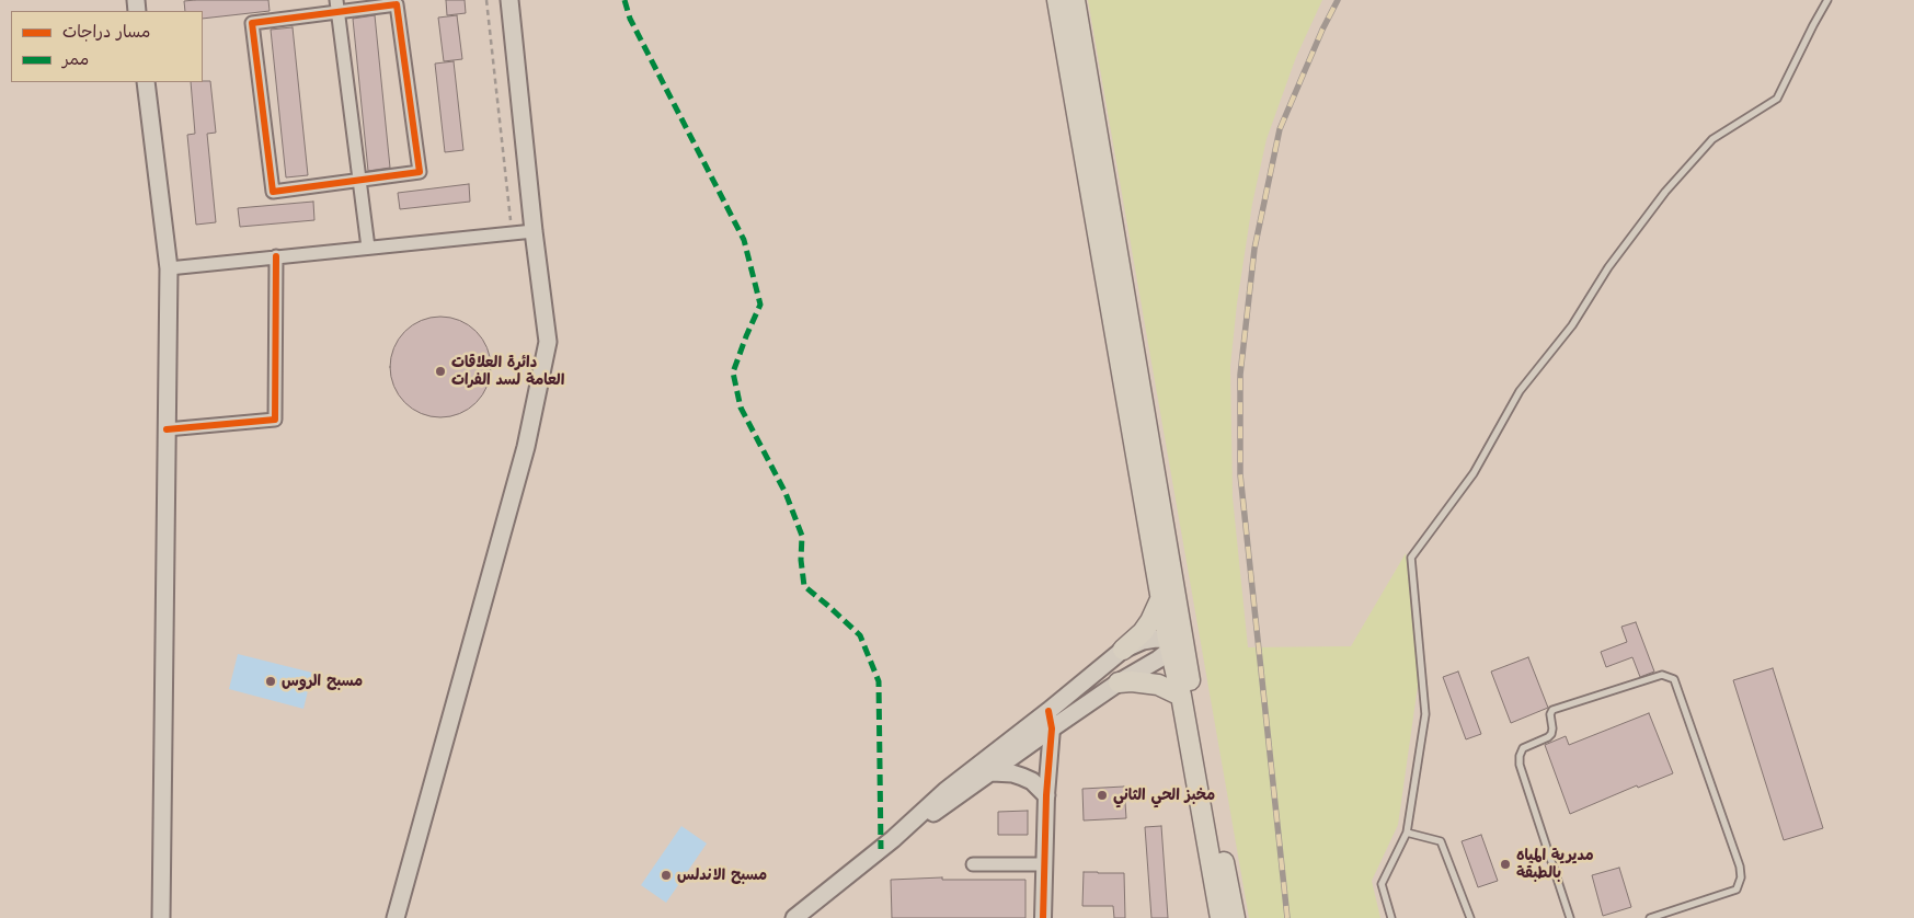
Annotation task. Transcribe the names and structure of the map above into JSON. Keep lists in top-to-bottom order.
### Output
{
  "places": [
    "دائرة العلاقات العامة لسد الفرات",
    "مسبح الروس",
    "مخبز الحي الثاني",
    "مديرية المياه بالطبقة",
    "مسبح الاندلس"
  ],
  "legend": ["مسار دراجات", "ممر"]
}
